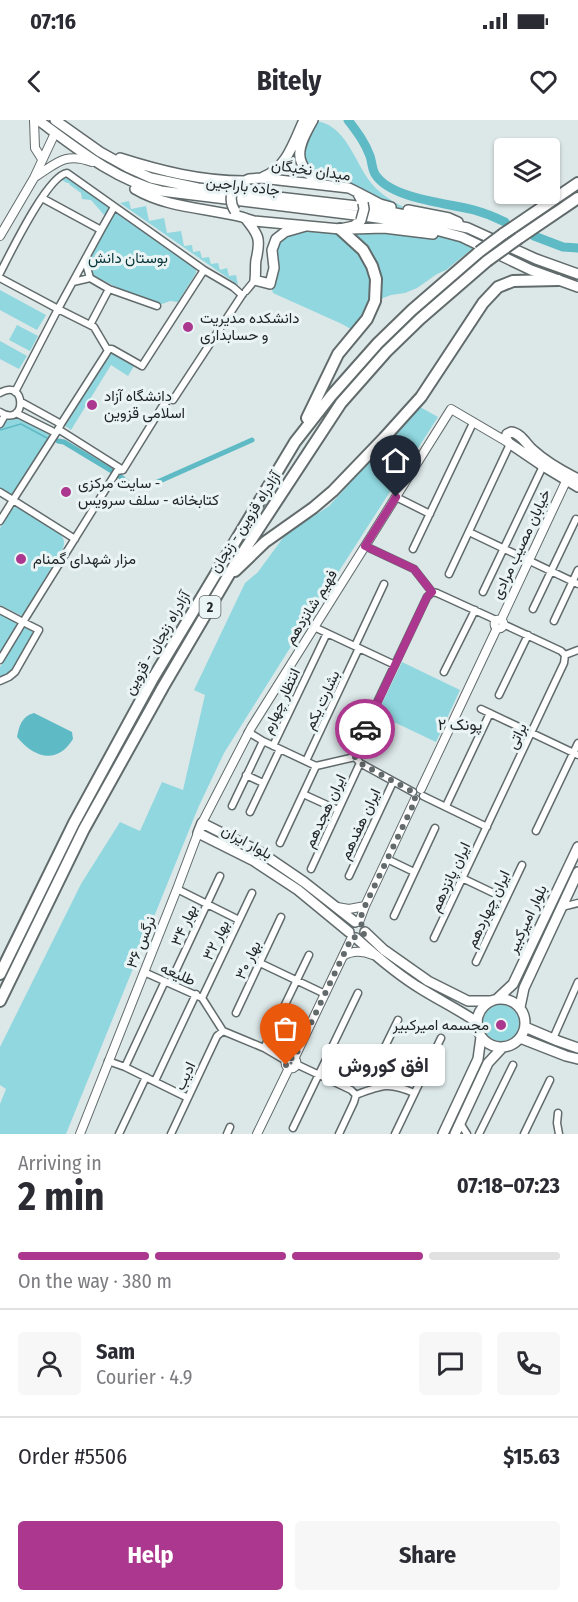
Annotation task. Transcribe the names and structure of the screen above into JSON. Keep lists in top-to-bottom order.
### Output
{
  "streets": {
    "highway": ["آزادراه قزوین - زنجان", "2", "آزادراه زنجان - قزوین"],
    "main road": [
      "میدان نخبگان",
      "جاده باراجین",
      "بلوار ایران",
      "بلوار امیرکبیر"
    ],
    "street": [
      "خیابان مصیب مرادی",
      "فهیم شانزدهم",
      "بشارت یکم",
      "انتظار چهارم",
      "براتی",
      "ایران هجدهم",
      "ایران هفدهم",
      "ایران پانزدهم",
      "ایران چهاردهم",
      "بهار ۳۴",
      "بهار ۳۲",
      "نرگس ۳۶",
      "بهار ۳۰",
      "طلیعه",
      "ادیب"
    ]
  },
  "crossings": [
    ["میدان نخبگان", "جاده باراجین"],
    ["خیابان مصیب مرادی", "بلوار ایران"],
    ["فهیم شانزدهم", "بلوار ایران"],
    ["براتی", "ایران پانزدهم"],
    ["بلوار ایران", "بلوار امیرکبیر"],
    ["بلوار ایران", "نرگس ۳۶"],
    ["بهار ۳۴", "طلیعه"],
    ["بهار ۳۲", "طلیعه"],
    ["نرگس ۳۶", "طلیعه"],
    ["طلیعه", "ادیب"]
  ],
  "districts": ["پونک ۲"],
  "parks": ["بوستان دانش"],
  "places": [
    "دانشکده مدیریت و حسابداری",
    "دانشگاه آزاد اسلامی قزوین",
    "سایت مرکزی - کتابخانه - سلف سرویس",
    "مزار شهدای گمنام",
    "مجسمه امیرکبیر",
    "افق کوروش"
  ],
  "page": {
    "status": "07:16",
    "header": "Bitely",
    "bubble": "افق کوروش",
    "heading": ["2 min", "Arriving in", "07:18–07:23"],
    "panel": [
      "Sam",
      "Courier · 4.9",
      "Order #5506",
      "$15.63"
    ],
    "bar": "On the way · 380 m",
    "buttons": ["Help", "Share"]
  }
}
